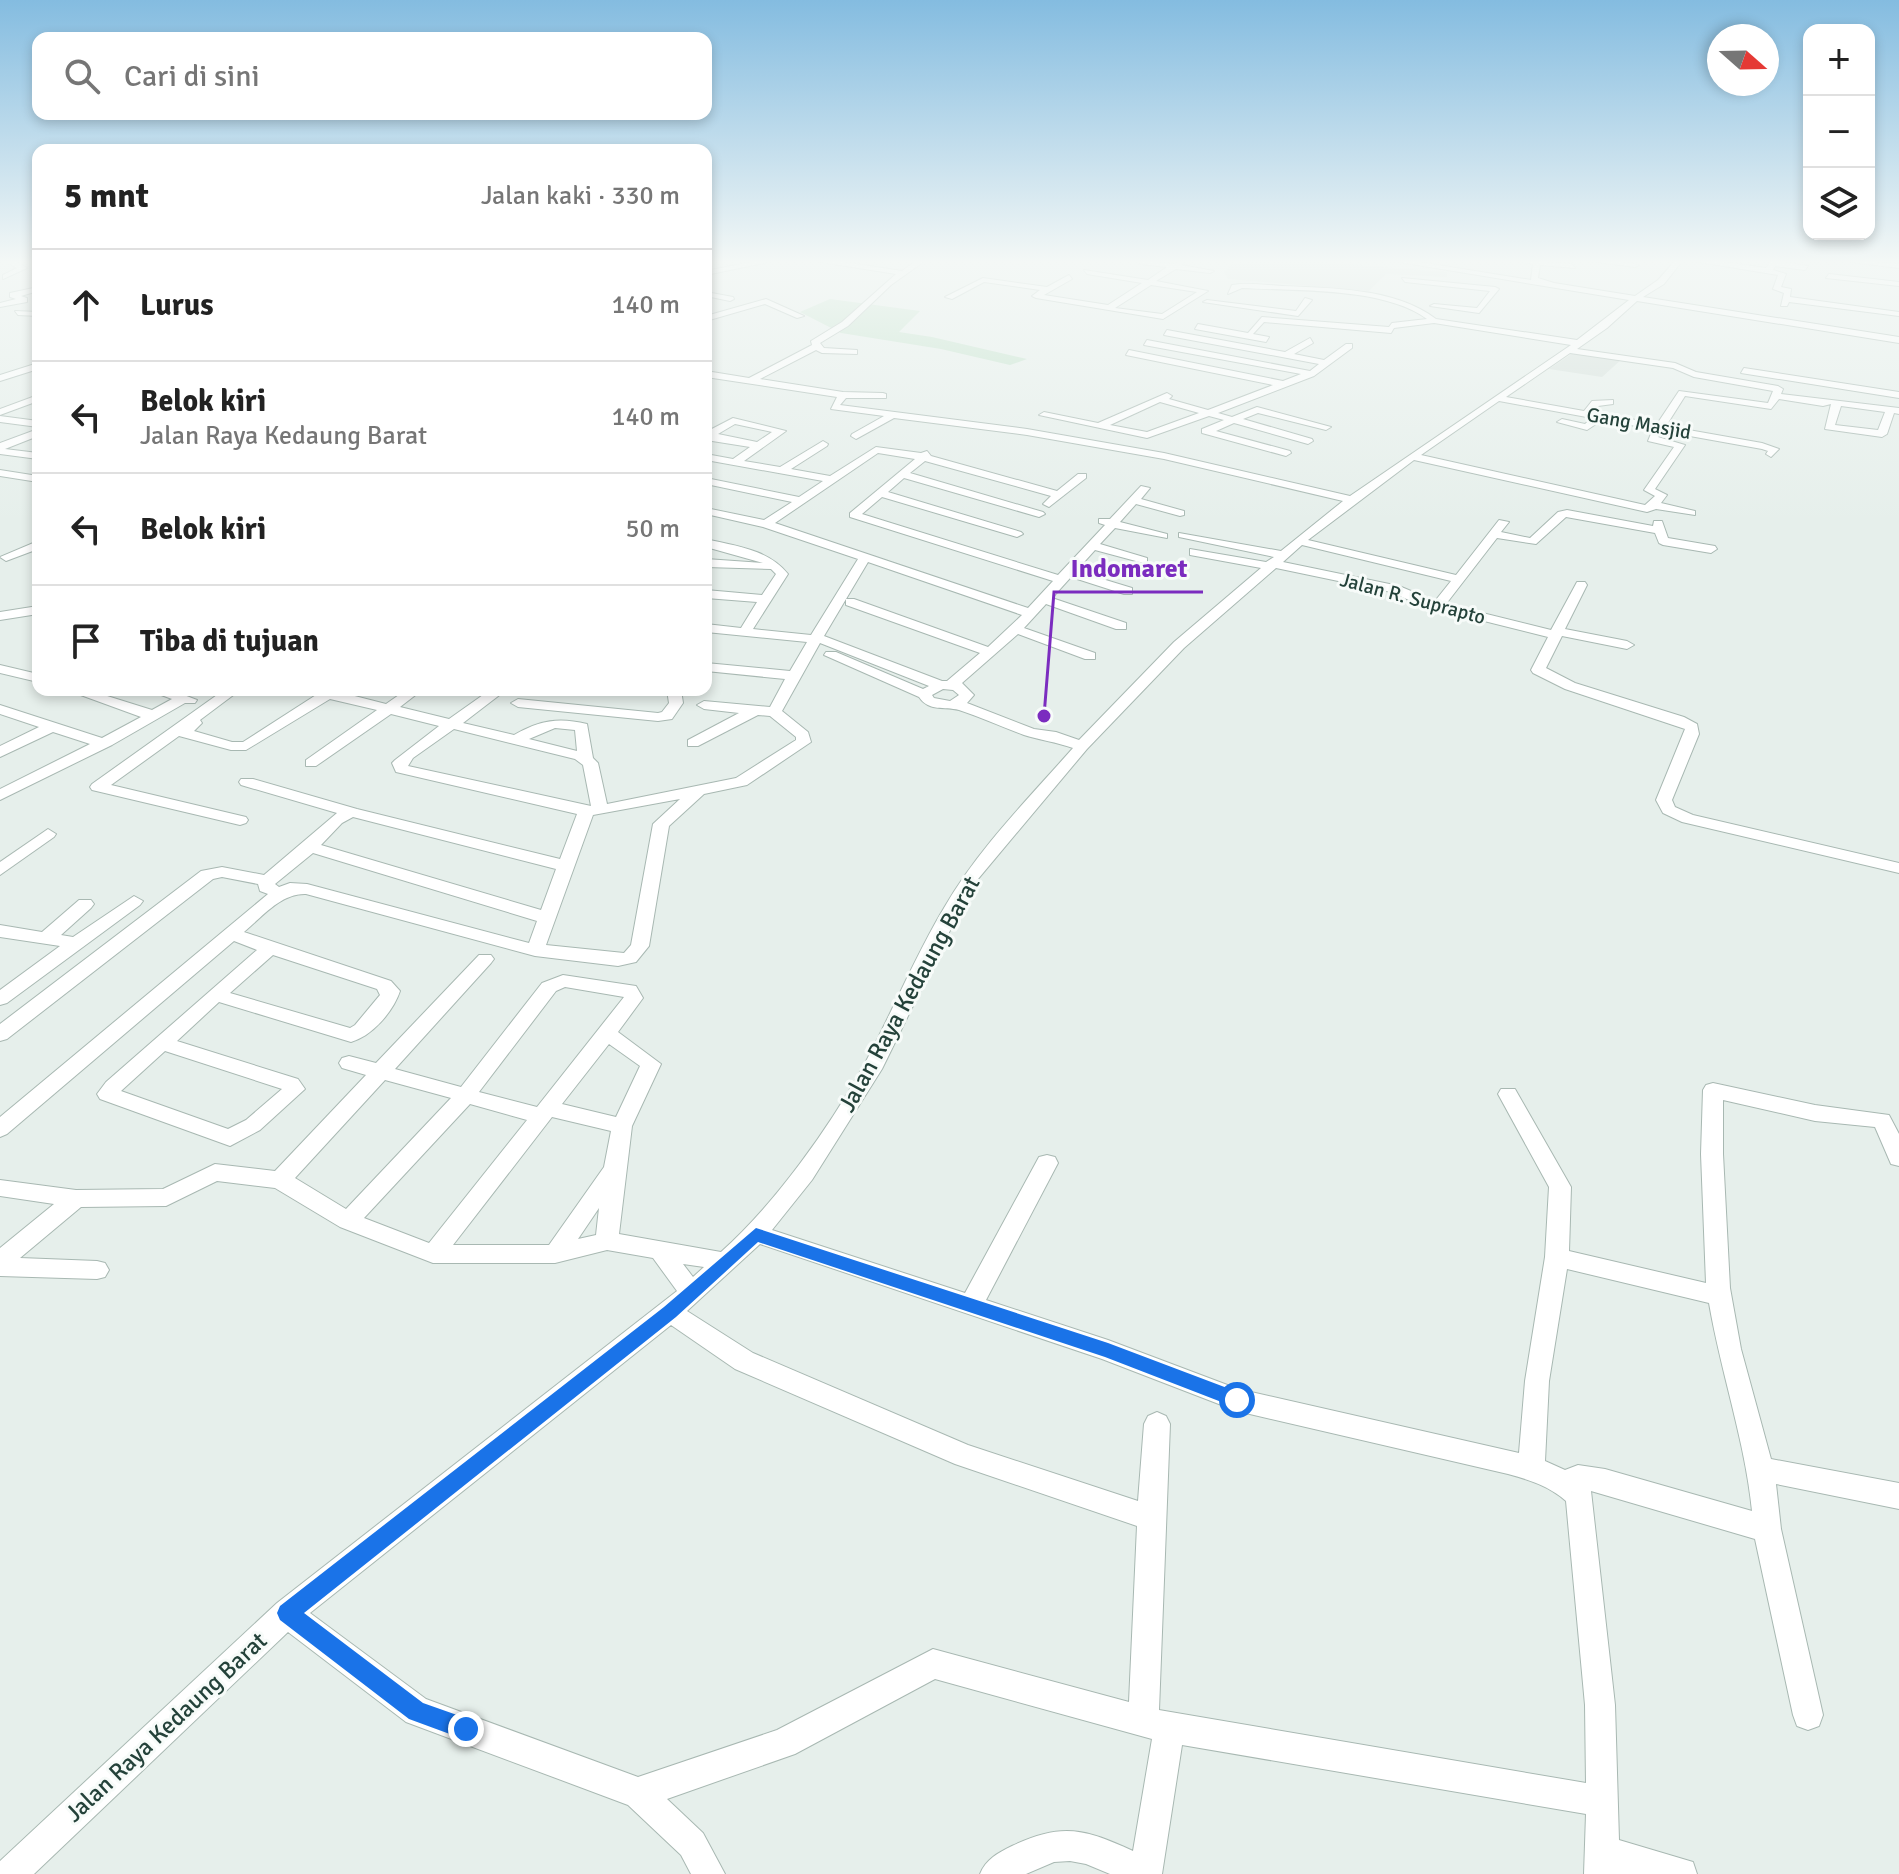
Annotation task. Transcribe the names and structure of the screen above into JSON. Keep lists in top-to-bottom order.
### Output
{
  "streets": {
    "street": ["Gang Masjid", "Jalan R. Suprapto", "Jalan Raya Kedaung Barat"]
  },
  "crossings": [
    ["Gang Masjid", "Jalan Raya Kedaung Barat"],
    ["Jalan R. Suprapto", "Jalan Raya Kedaung Barat"]
  ],
  "places": ["Indomaret"],
  "north": "right",
  "page": {
    "map_buttons": ["+", "−"],
    "search": "Cari di sini",
    "heading": ["5 mnt", "Jalan kaki · 330 m"],
    "list": [
      ["Lurus", "140 m"],
      ["Belok kiri", "Jalan Raya Kedaung Barat", "140 m"],
      ["Belok kiri", "50 m"],
      "Tiba di tujuan"
    ]
  }
}
